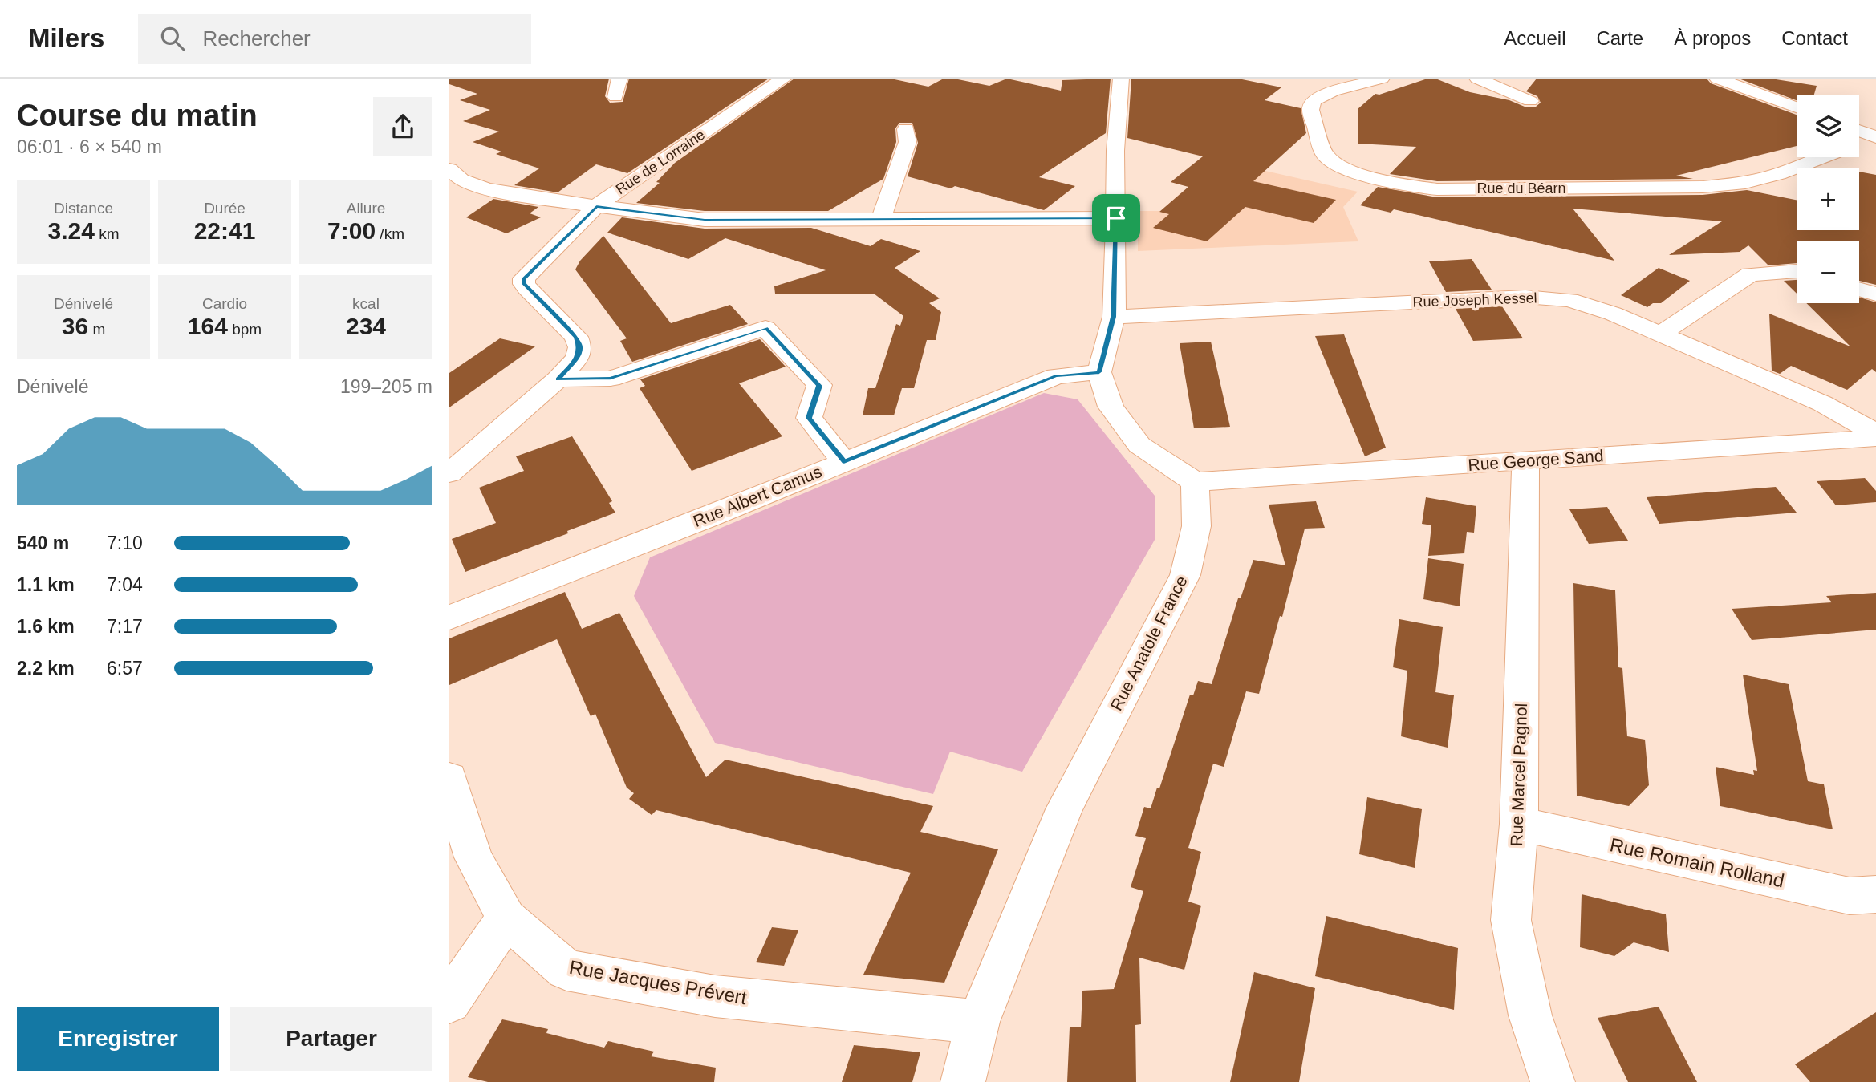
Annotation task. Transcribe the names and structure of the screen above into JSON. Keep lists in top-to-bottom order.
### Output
{
  "streets": {
    "street": [
      "Rue de Lorraine",
      "Rue du Béarn",
      "Rue Joseph Kessel",
      "Rue George Sand",
      "Rue Albert Camus",
      "Rue Anatole France",
      "Rue Marcel Pagnol",
      "Rue Romain Rolland",
      "Rue Jacques Prévert"
    ]
  },
  "crossings": [
    ["Rue George Sand", "Rue Anatole France"],
    ["Rue George Sand", "Rue Marcel Pagnol"],
    ["Rue Anatole France", "Rue Jacques Prévert"],
    ["Rue Marcel Pagnol", "Rue Romain Rolland"]
  ],
  "page": {
    "header": "Milers",
    "search": "Rechercher",
    "nav": [
      "Accueil",
      "Carte",
      "À propos",
      "Contact"
    ],
    "heading": ["Course du matin", "06:01 · 6 × 540 m"],
    "map_buttons": ["+", "−"],
    "stats": [
      ["Distance", "3.24 km"],
      ["Durée", "22:41"],
      ["Allure", "7:00 /km"],
      ["Dénivelé", "36 m"],
      ["Cardio", "164 bpm"],
      ["kcal", "234"]
    ],
    "chart": ["Dénivelé", "199–205 m"],
    "list": [
      {
        "name": "540 m",
        "note": "7:10"
      },
      {
        "name": "1.1 km",
        "note": "7:04"
      },
      {
        "name": "1.6 km",
        "note": "7:17"
      },
      {
        "name": "2.2 km",
        "note": "6:57"
      }
    ],
    "buttons": ["Enregistrer", "Partager"]
  }
}
